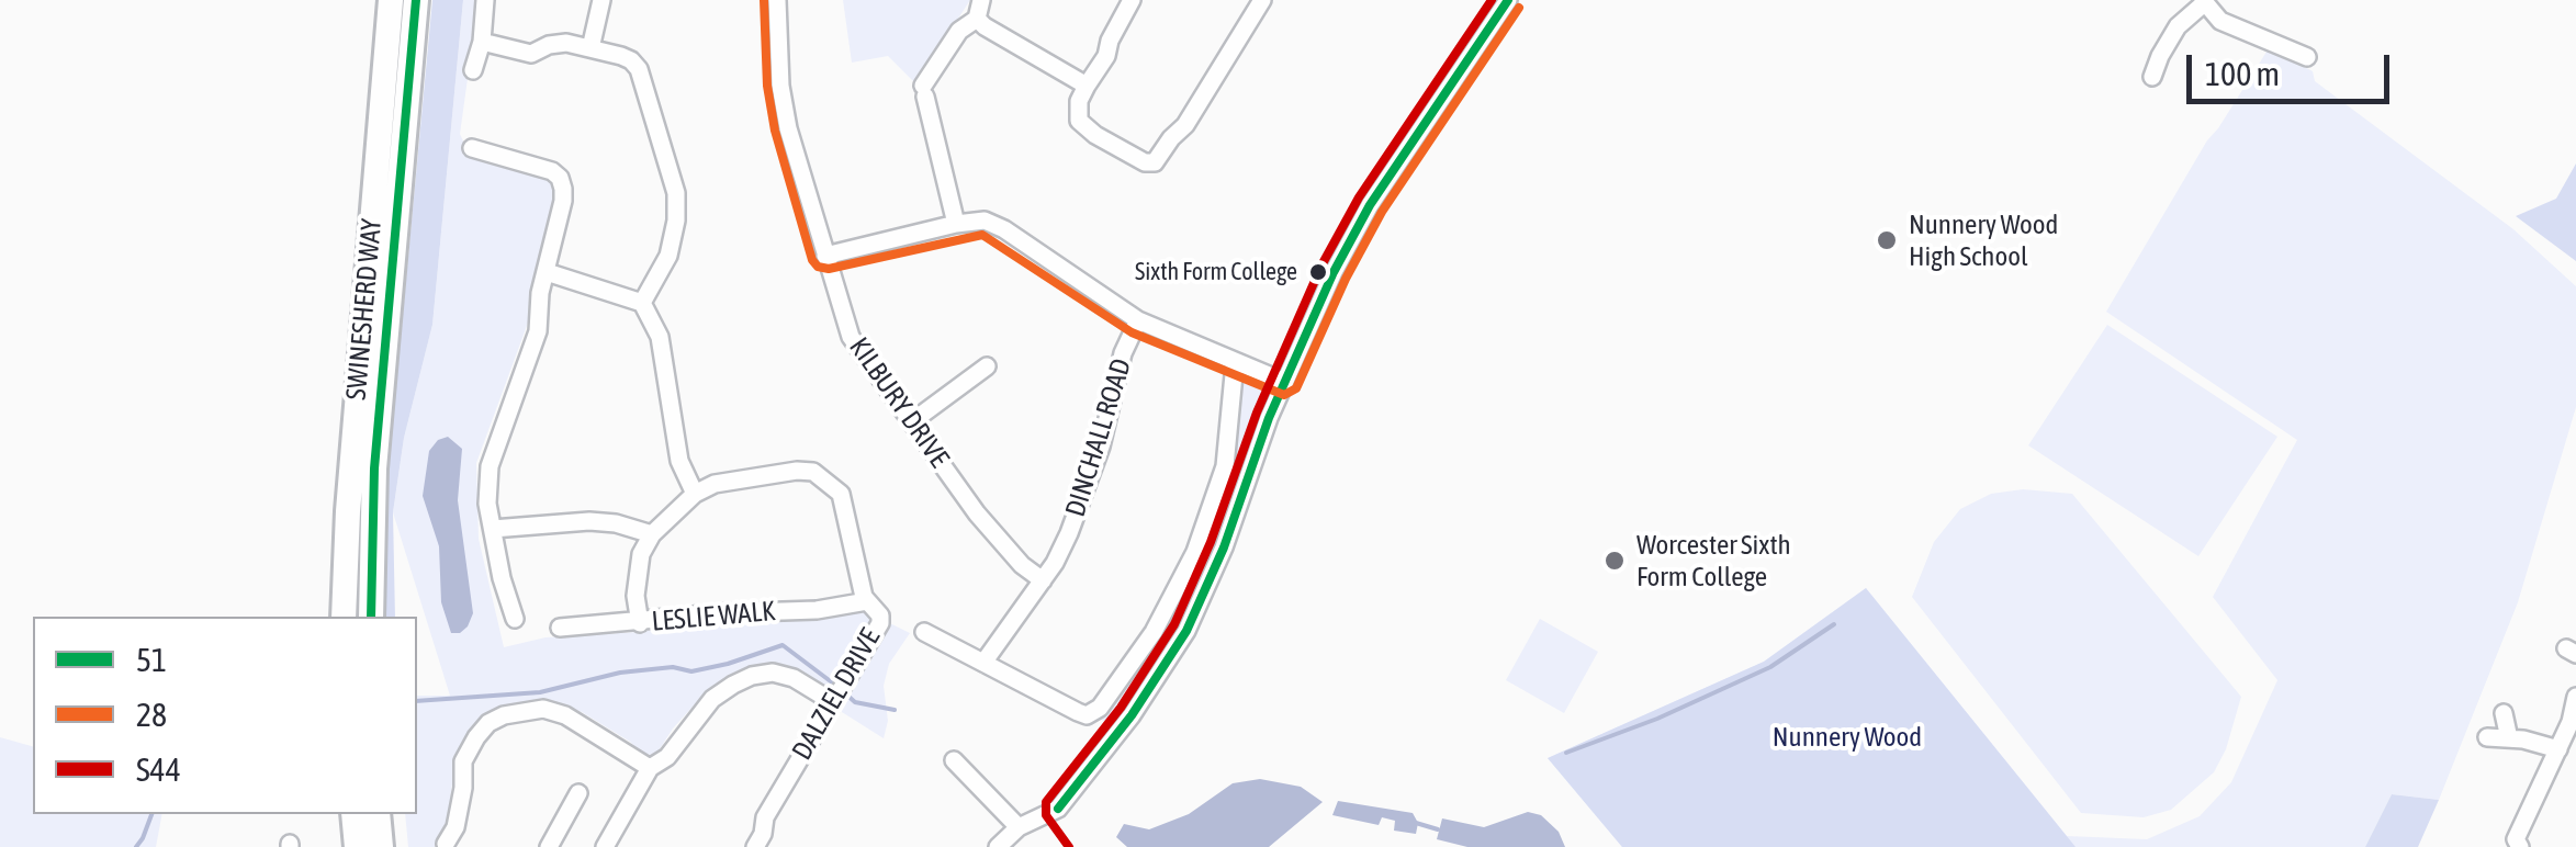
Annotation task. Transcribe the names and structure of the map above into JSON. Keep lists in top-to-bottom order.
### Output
{
  "streets": {
    "highway": ["SWINESHERD WAY"],
    "street": [
      "KILBURY DRIVE",
      "DINCHALL ROAD",
      "LESLIE WALK",
      "DALZIEL DRIVE"
    ]
  },
  "crossings": [
    ["KILBURY DRIVE", "DINCHALL ROAD"],
    ["LESLIE WALK", "DALZIEL DRIVE"]
  ],
  "parks": ["Nunnery Wood"],
  "places": ["Nunnery Wood High School", "Sixth Form College", "Worcester Sixth Form College"],
  "lines": ["transit line 51", "transit line 28", "transit line S44"],
  "legend": ["51", "28", "S44"],
  "scale_bar": "100 m"
}
